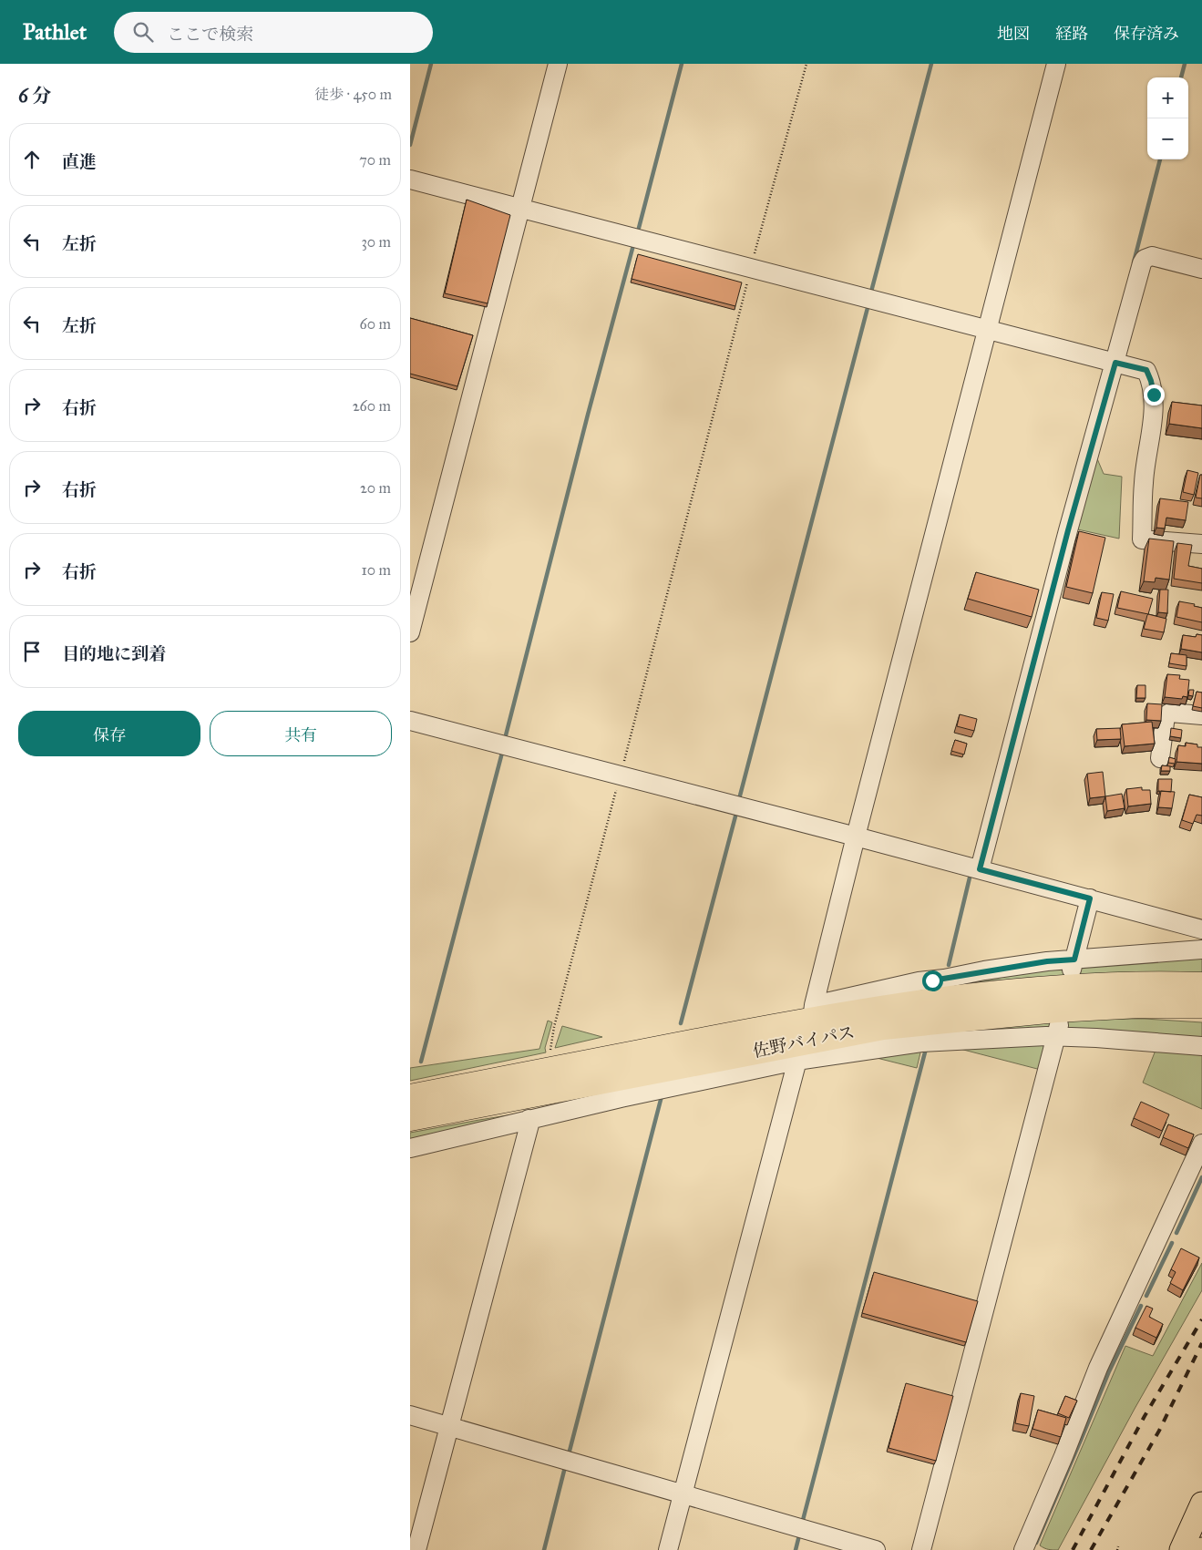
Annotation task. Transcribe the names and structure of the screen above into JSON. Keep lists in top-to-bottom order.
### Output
{
  "streets": {
    "highway": ["佐野バイパス"]
  },
  "page": {
    "header": "Pathlet",
    "search": "ここで検索",
    "nav": ["地図", "経路", "保存済み"],
    "heading": ["6 分", "徒歩 · 450 m"],
    "map_buttons": ["+", "−"],
    "list": [
      ["直進", "70 m"],
      ["左折", "30 m"],
      ["左折", "60 m"],
      ["右折", "260 m"],
      ["右折", "20 m"],
      ["右折", "10 m"],
      "目的地に到着"
    ],
    "buttons": ["保存", "共有"]
  }
}
